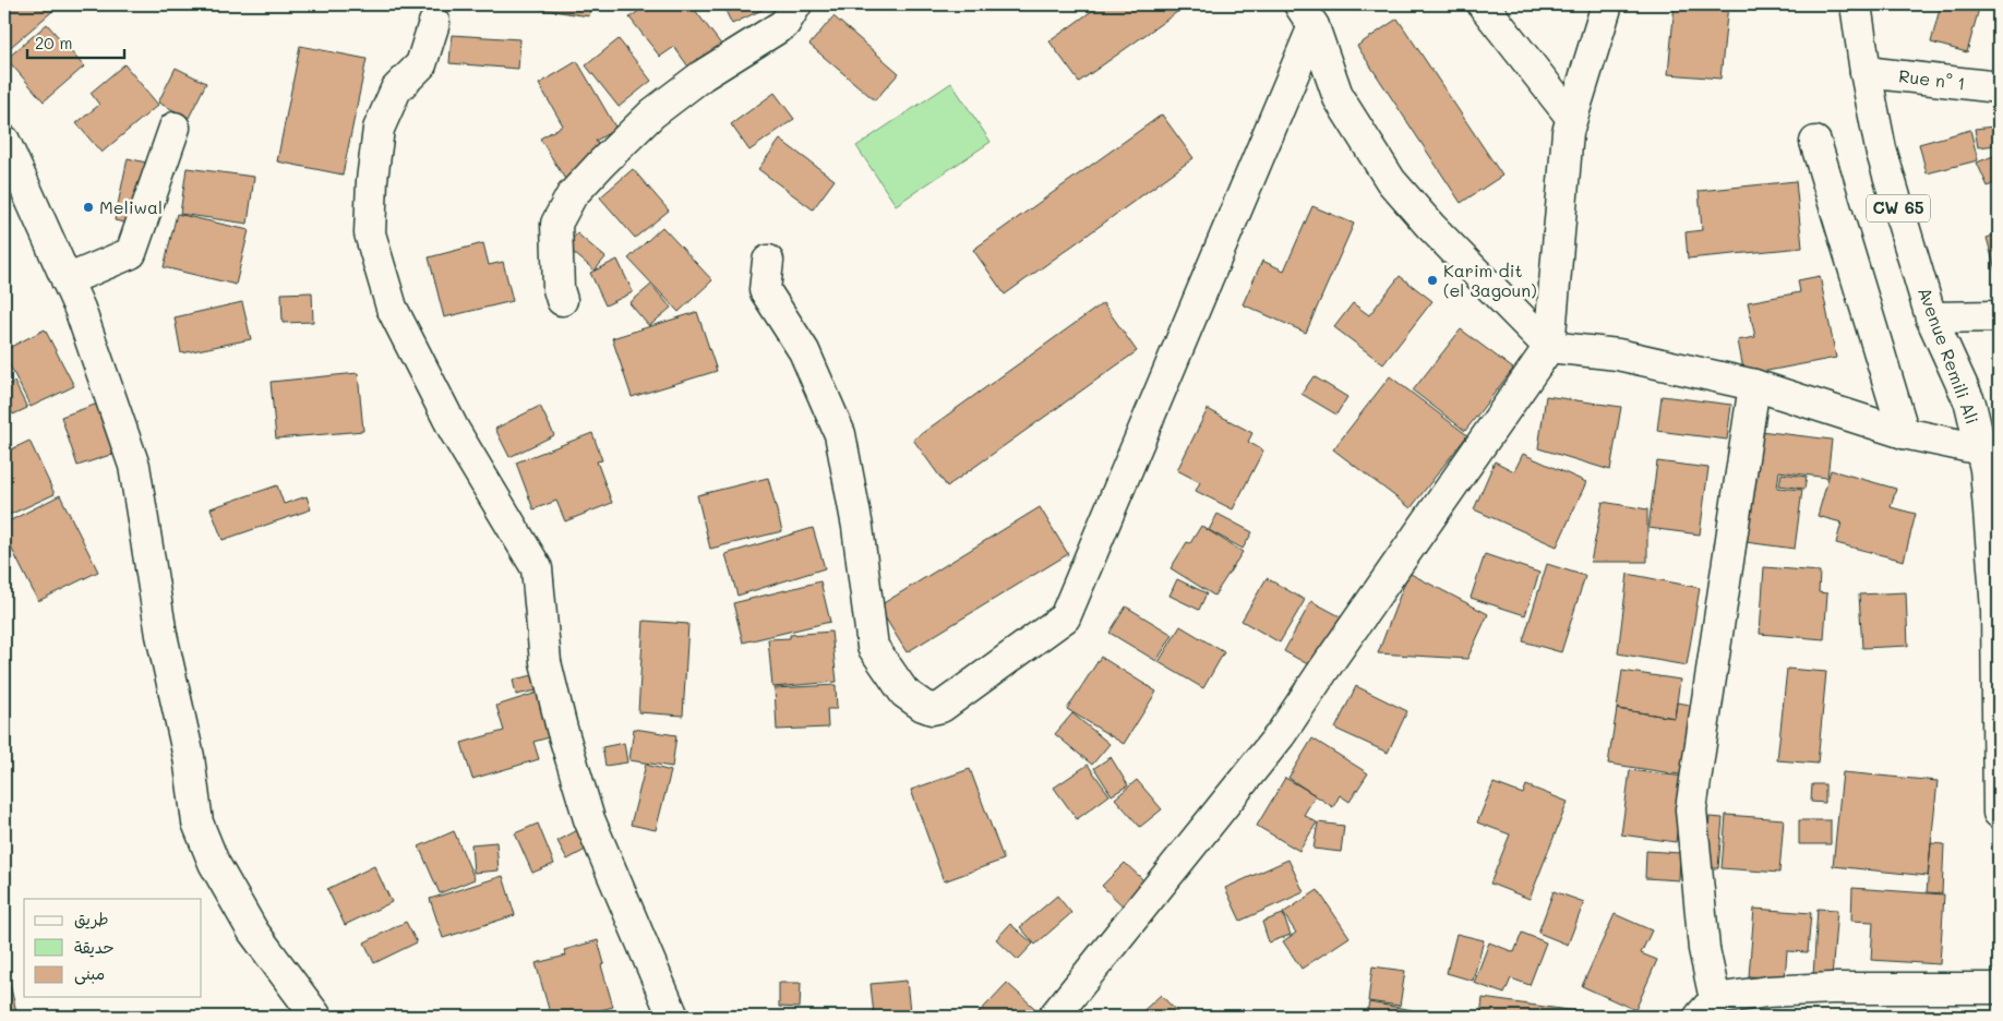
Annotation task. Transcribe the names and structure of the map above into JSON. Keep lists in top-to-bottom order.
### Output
{
  "streets": {
    "street": ["Rue n° 1", "CW 65", "Avenue Remili Ali"]
  },
  "crossings": [
    ["Rue n° 1", "Avenue Remili Ali"]
  ],
  "places": ["Meliwal", "Karim dit (el 3agoun)"],
  "legend": ["طريق", "حديقة", "مبنى"],
  "scale_bar": "20 m"
}
